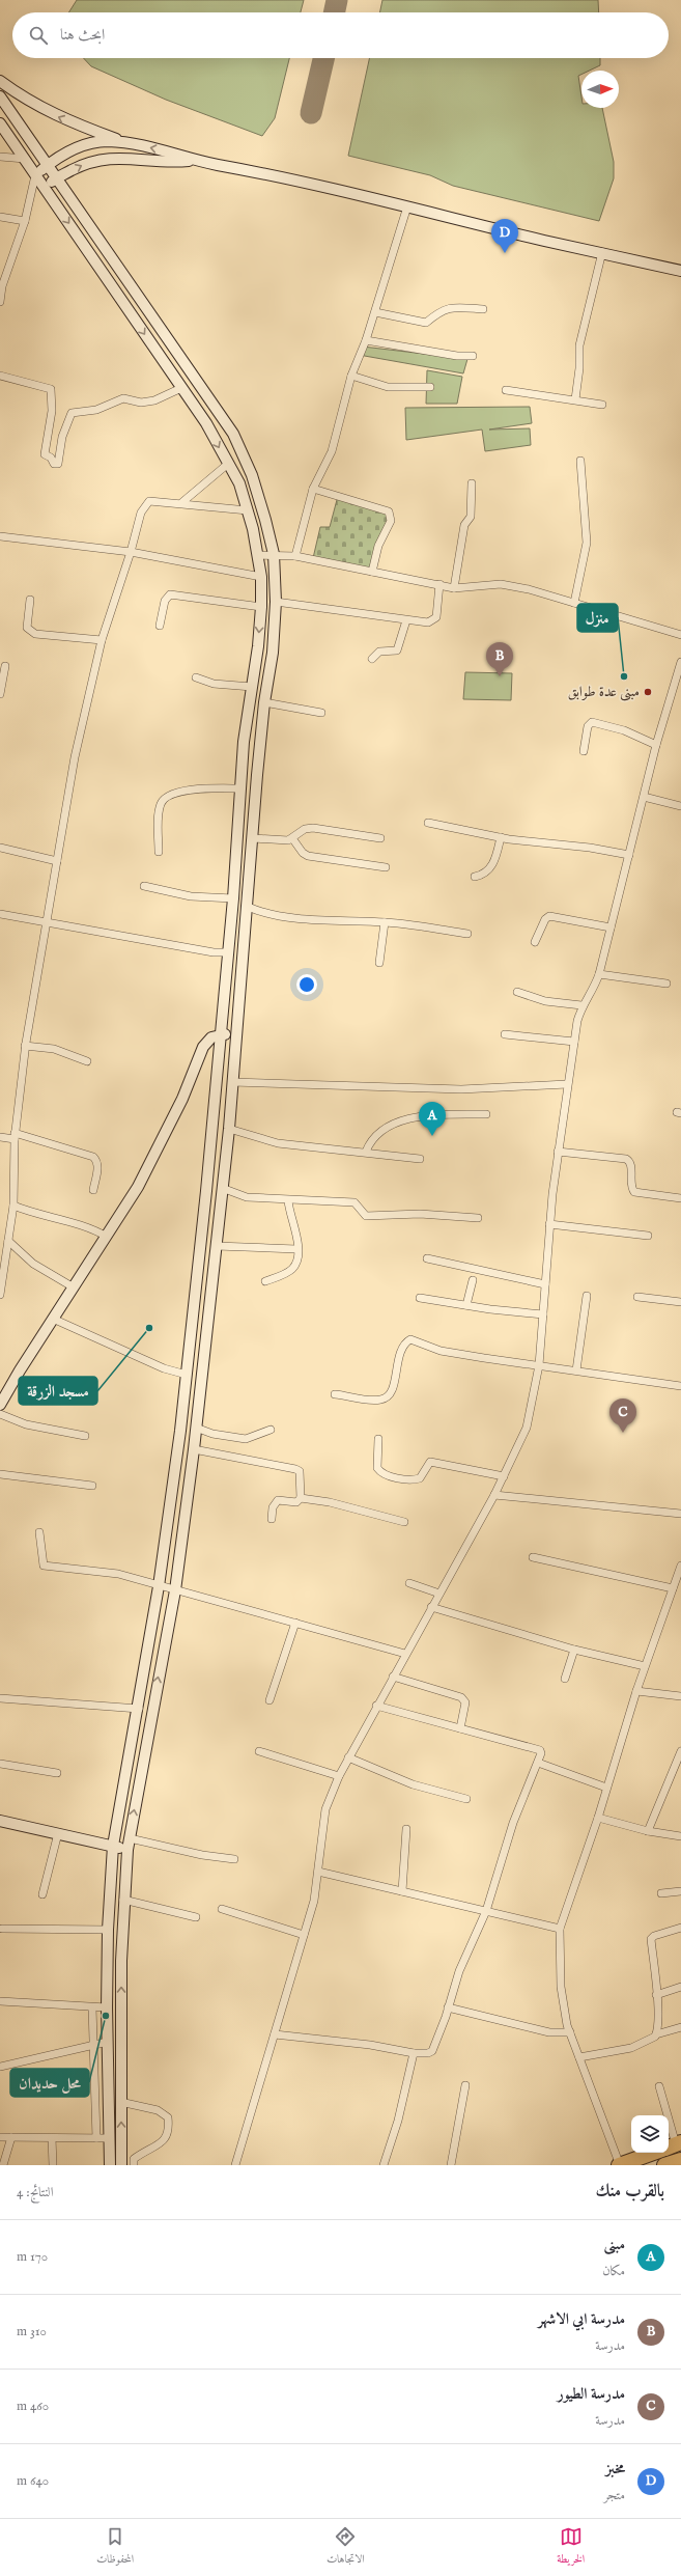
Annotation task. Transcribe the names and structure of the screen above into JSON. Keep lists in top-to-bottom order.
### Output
{
  "places": [
    "منزل",
    "مبنى عدة طوابق",
    "مسجد الزرقة",
    "محل حديدان"
  ],
  "north": "right",
  "page": {
    "search": "ابحث هنا",
    "pins": [
      "D",
      "B",
      "A",
      "C"
    ],
    "heading": ["بالقرب منك", "النتائج: 4"],
    "list": [
      {
        "mark": "A",
        "name": "مبنى",
        "note": "مكان",
        "value": "170 m"
      },
      {
        "mark": "B",
        "name": "مدرسة ابي الاشهر",
        "note": "مدرسة",
        "value": "310 m"
      },
      {
        "mark": "C",
        "name": "مدرسة الطيور",
        "note": "مدرسة",
        "value": "460 m"
      },
      {
        "mark": "D",
        "name": "مخبز",
        "note": "متجر",
        "value": "640 m"
      }
    ],
    "nav": ["الخريطة", "الاتجاهات", "المحفوظات"]
  }
}
